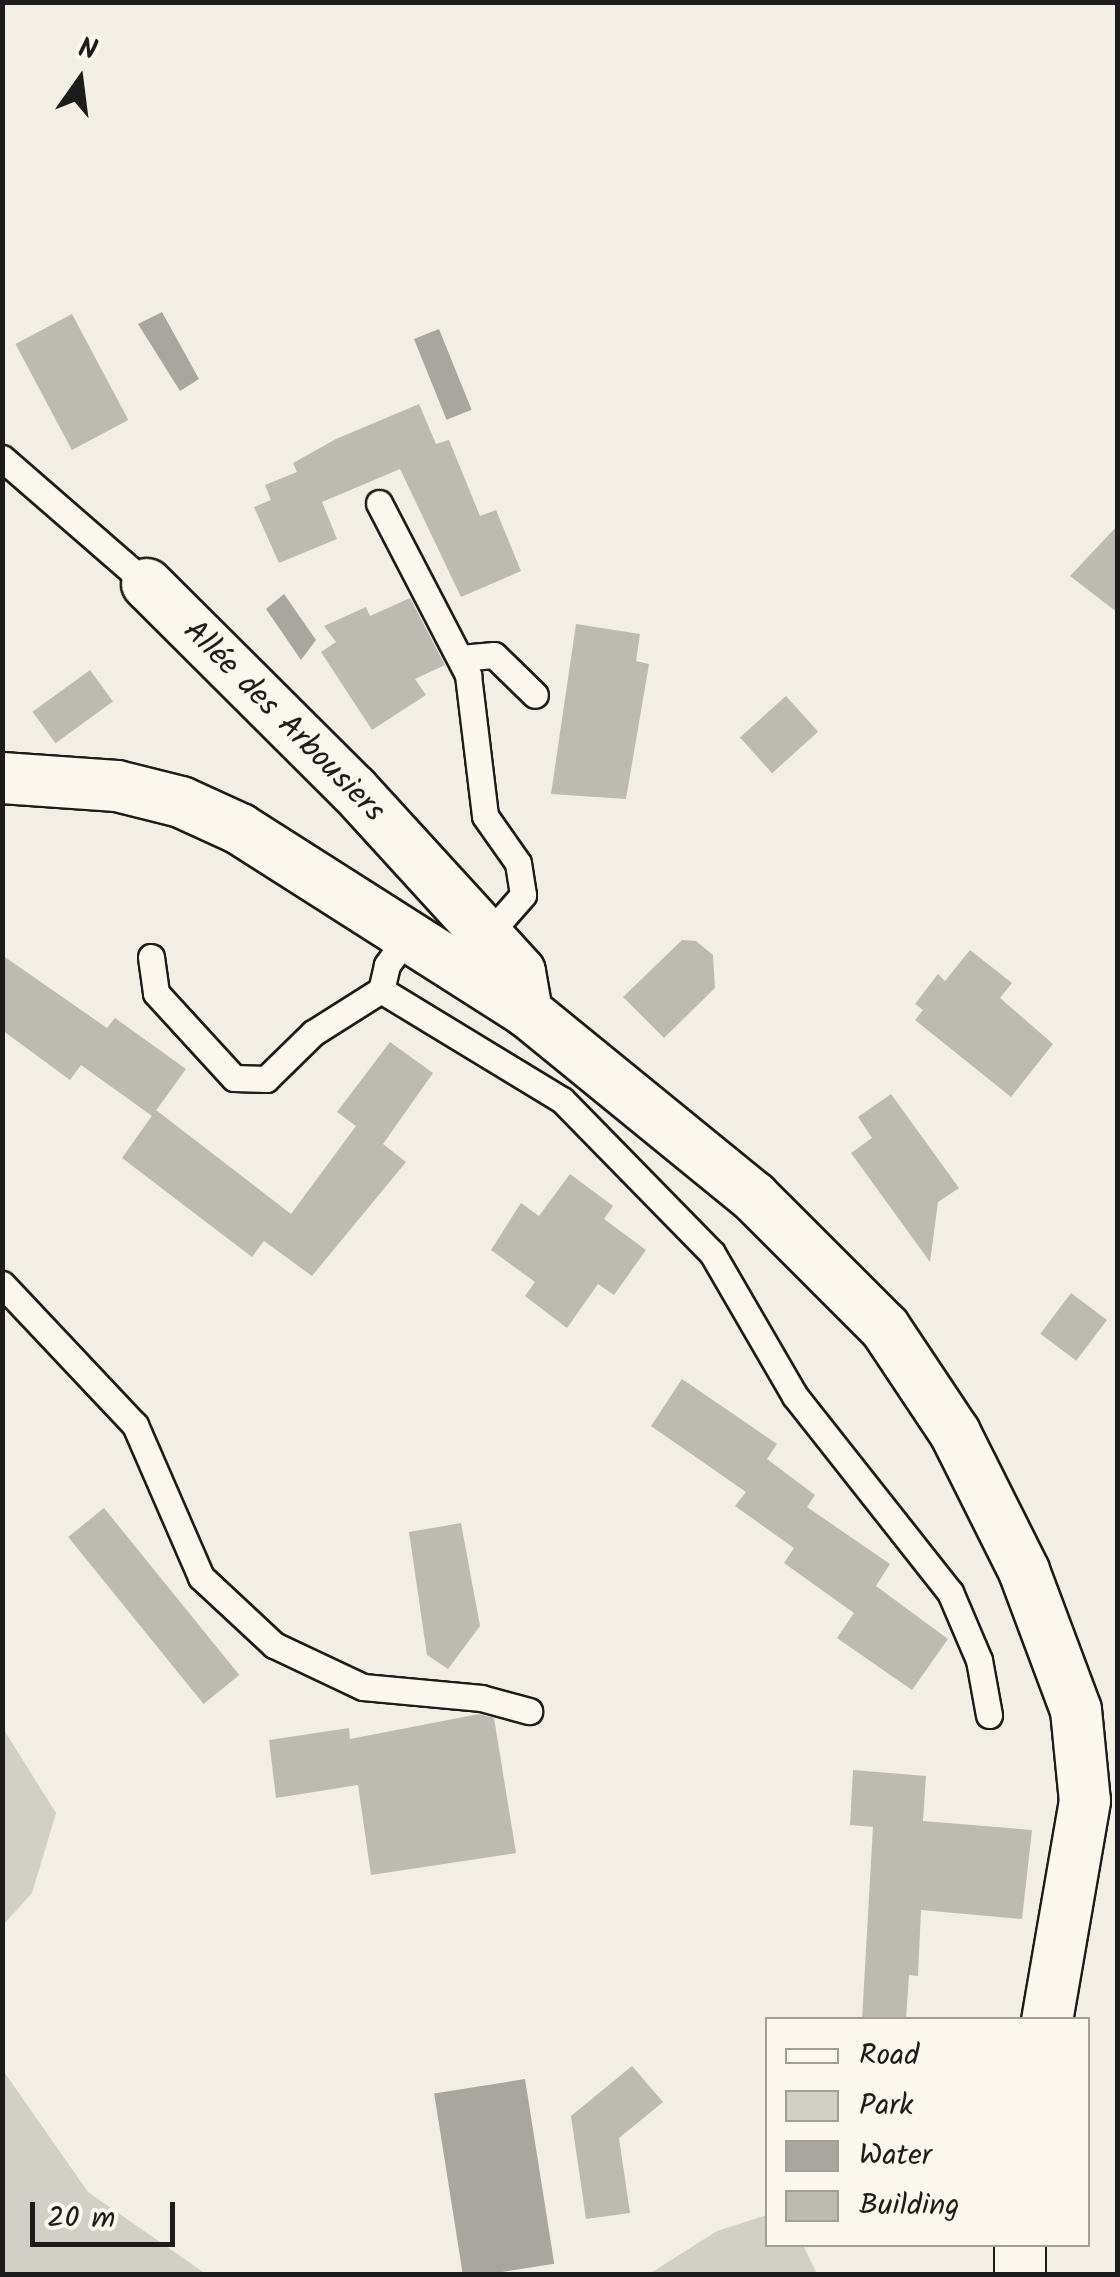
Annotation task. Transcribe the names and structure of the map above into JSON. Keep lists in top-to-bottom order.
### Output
{
  "streets": {
    "street": ["Allée des Arbousiers"]
  },
  "legend": [
    "Road",
    "Park",
    "Water",
    "Building"
  ],
  "scale_bar": "20 m",
  "north": "top"
}
